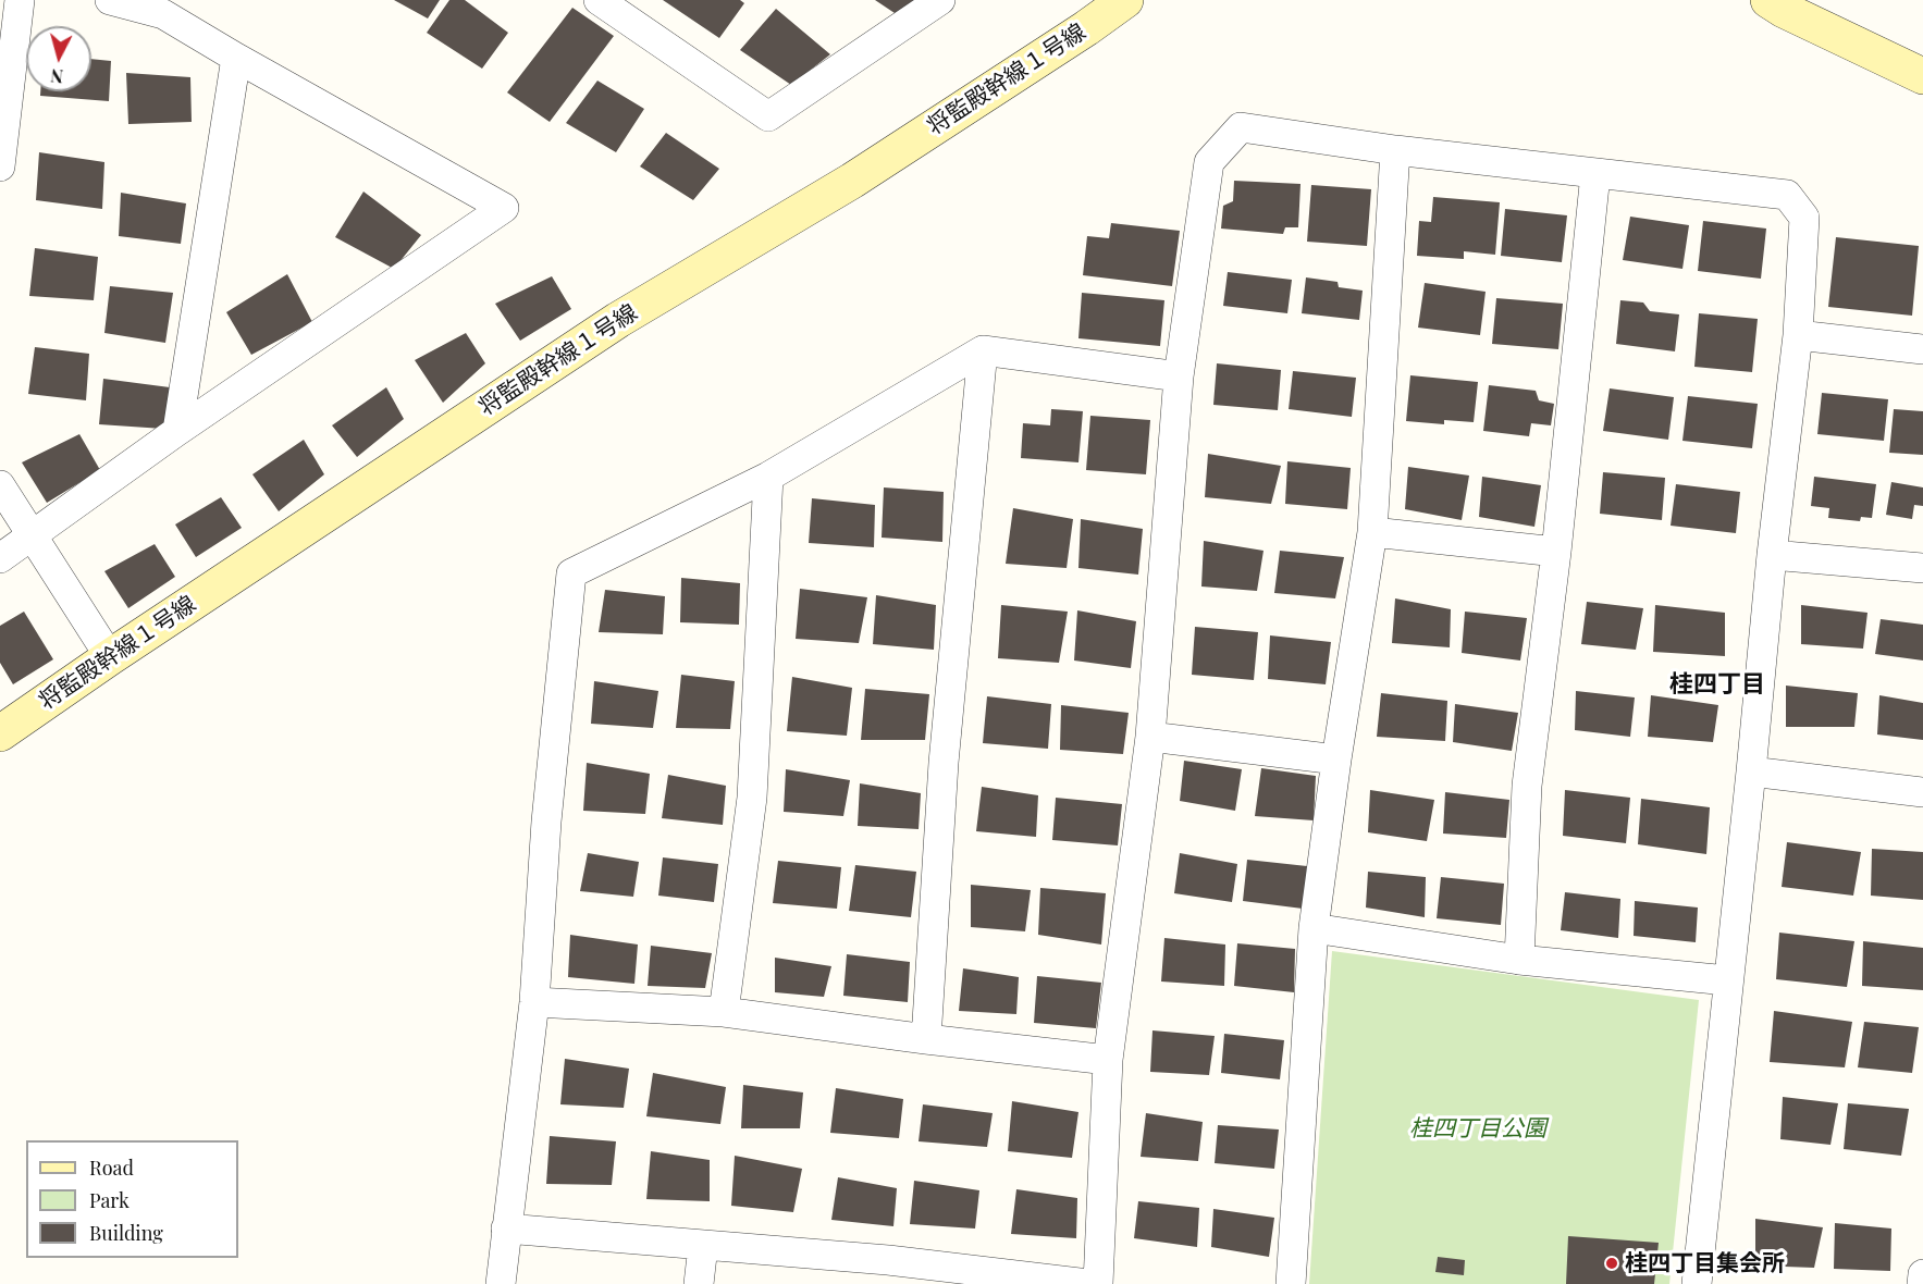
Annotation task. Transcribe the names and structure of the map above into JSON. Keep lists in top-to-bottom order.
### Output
{
  "streets": {
    "street": ["将監殿幹線１号線"]
  },
  "districts": ["桂四丁目"],
  "parks": ["桂四丁目公園"],
  "places": ["桂四丁目集会所"],
  "legend": ["Road", "Park", "Building"],
  "north": "bottom"
}
